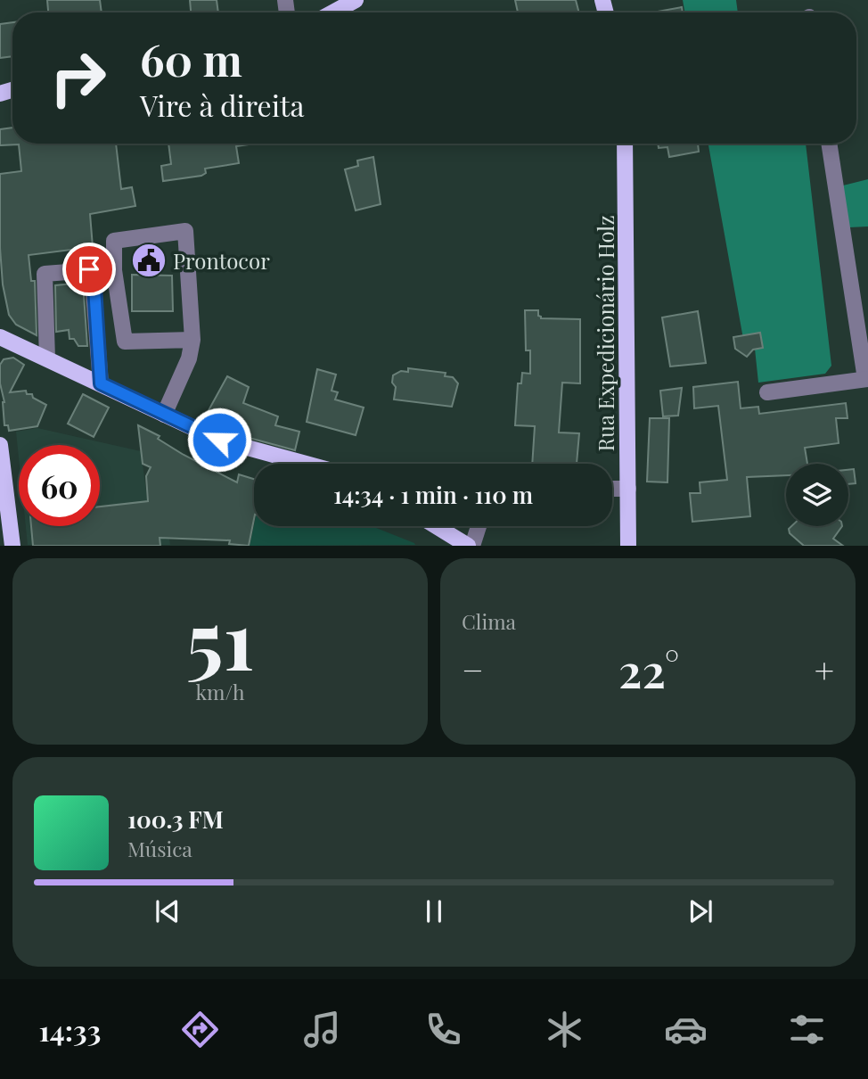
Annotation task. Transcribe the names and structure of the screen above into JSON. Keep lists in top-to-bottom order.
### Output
{
  "streets": {
    "main road": ["Rua Expedicionário Holz"]
  },
  "places": {
    "public building": ["Prontocor"]
  },
  "page": {
    "turn": ["60 m", "Vire à direita"],
    "limit": "60",
    "trip": "14:34 · 1 min · 110 m",
    "tile": [
      ["51", "km/h"],
      "Clima"
    ],
    "heat": ["−", "22°", "+"],
    "song": ["100.3 FM", "Música"],
    "tabs": "14:33"
  }
}
